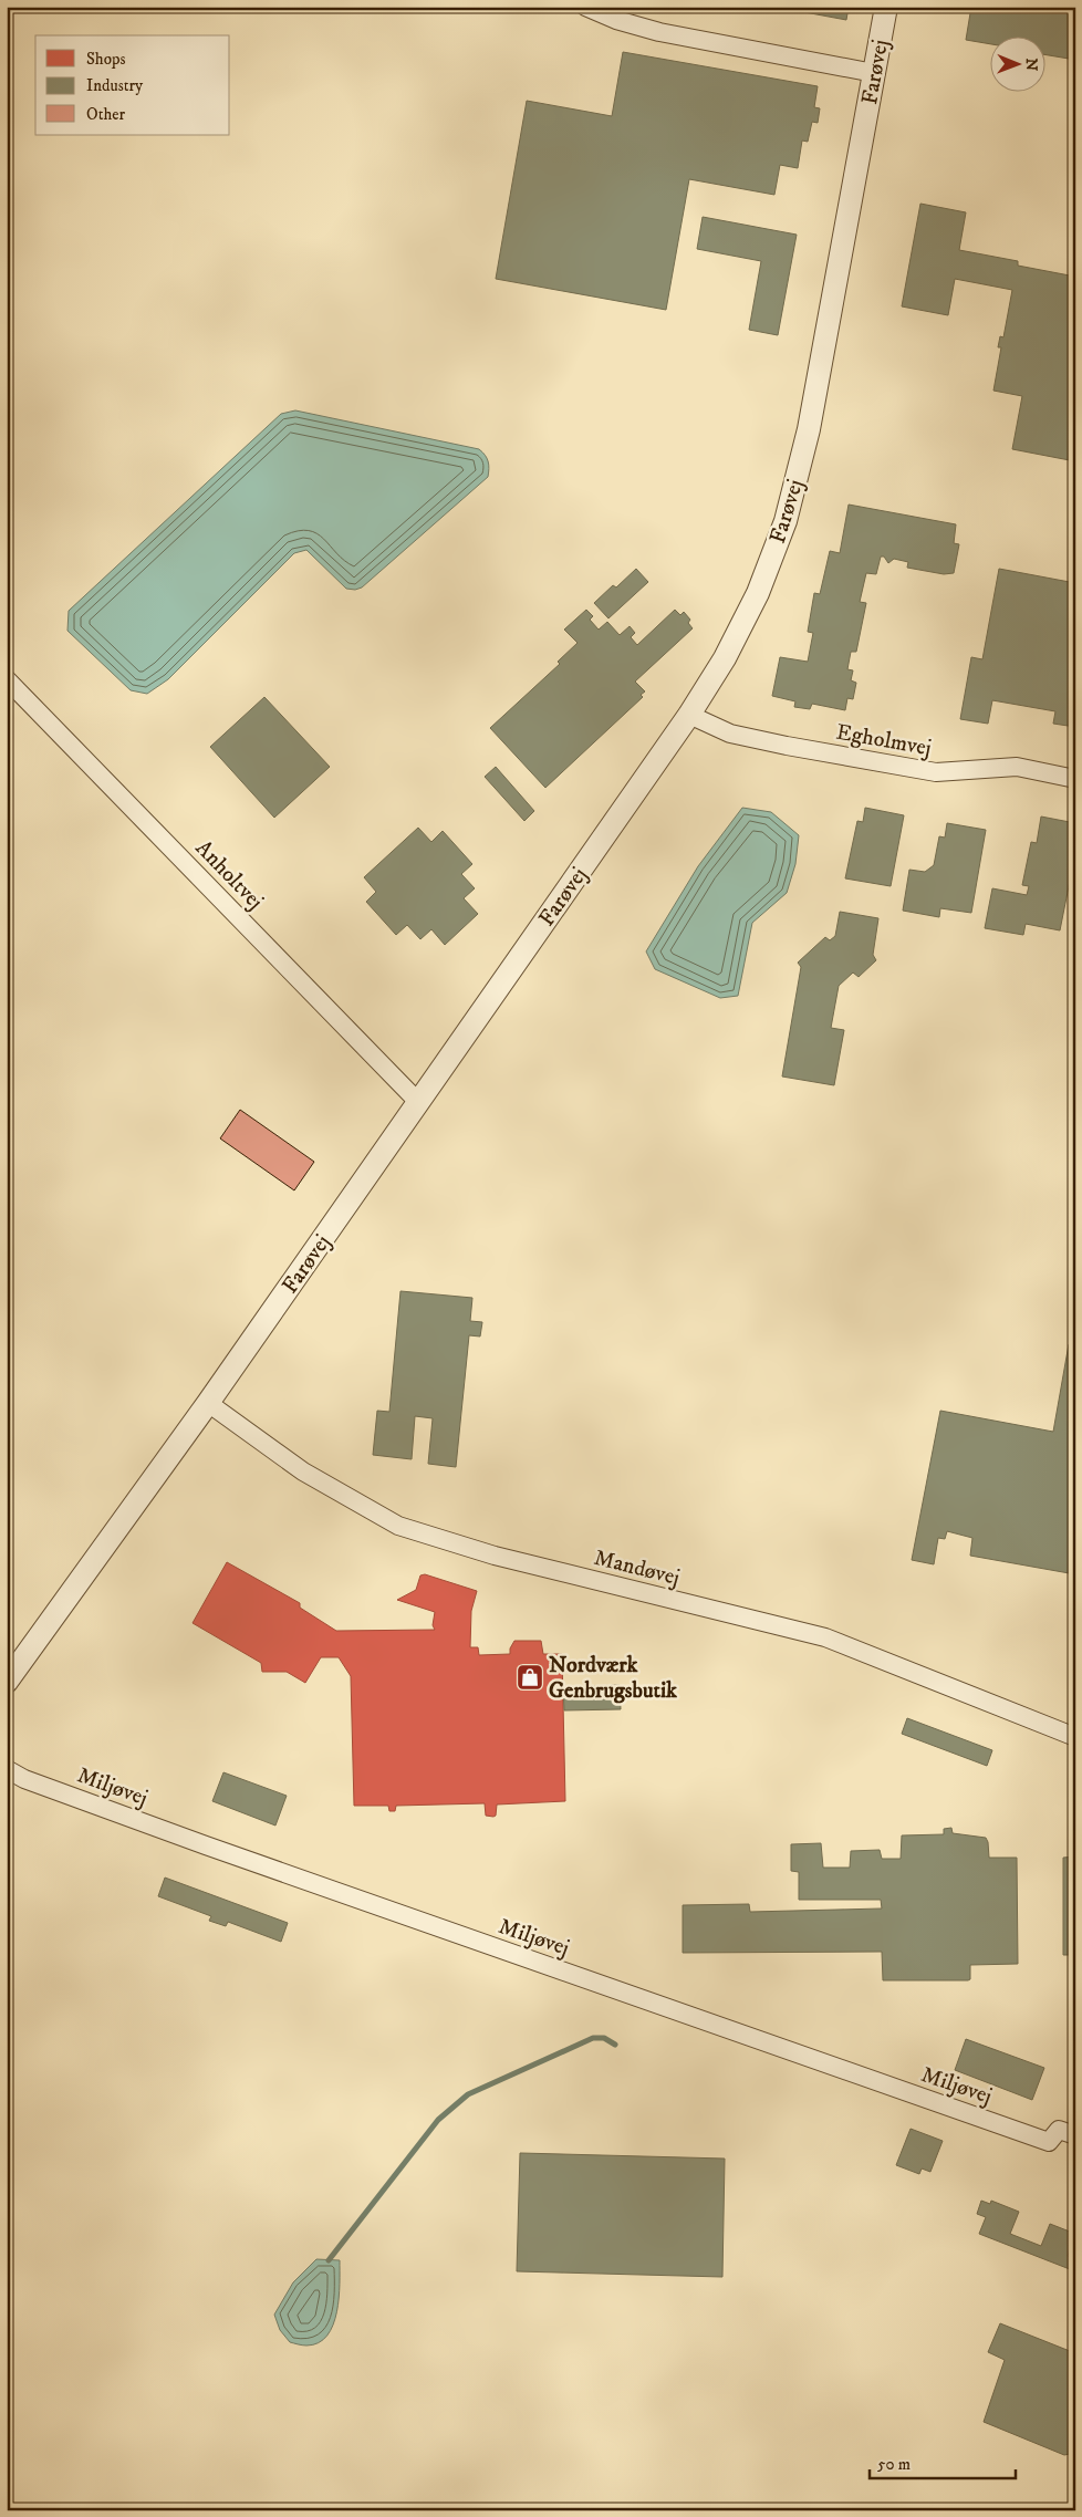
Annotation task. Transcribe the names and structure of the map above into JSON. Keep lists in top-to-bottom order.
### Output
{
  "streets": {
    "street": [
      "Farøvej",
      "Egholmvej",
      "Anholtvej",
      "Mandøvej",
      "Miljøvej"
    ]
  },
  "crossings": [
    ["Farøvej", "Egholmvej"],
    ["Farøvej", "Anholtvej"],
    ["Farøvej", "Mandøvej"]
  ],
  "places": {
    "shop": ["Nordværk Genbrugsbutik"]
  },
  "legend": ["Shops", "Industry", "Other"],
  "scale_bar": "50 m",
  "north": "right"
}
